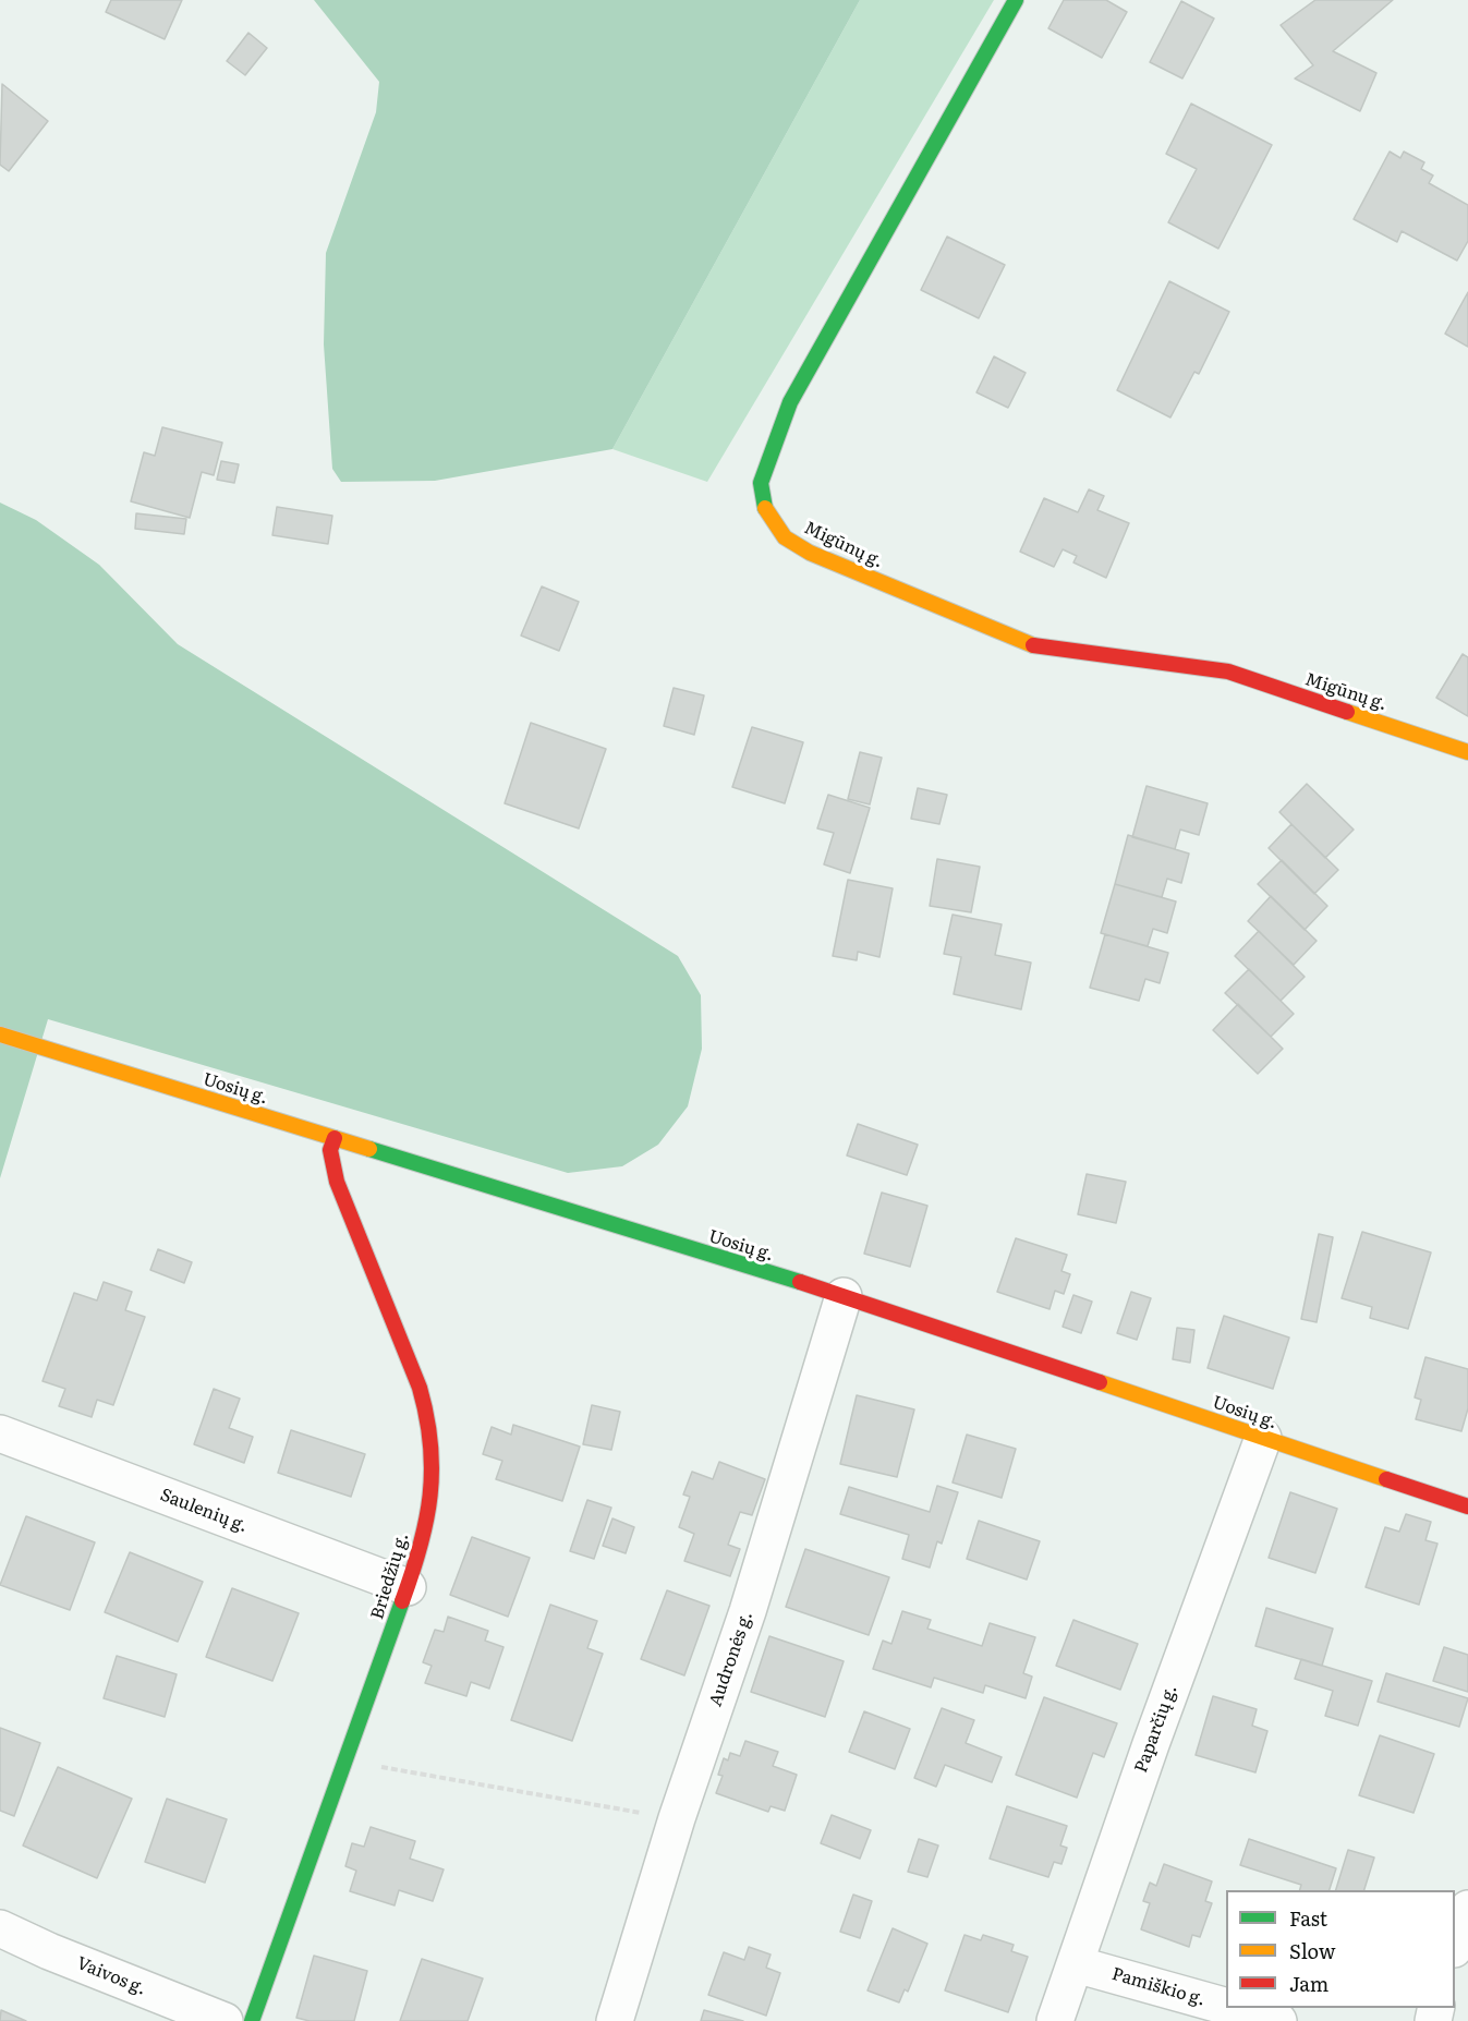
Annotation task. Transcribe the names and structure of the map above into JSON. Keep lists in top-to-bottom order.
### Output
{
  "streets": {
    "street": [
      "Migūnų g.",
      "Uosių g.",
      "Saulenių g.",
      "Briedžių g.",
      "Audronės g.",
      "Paparčių g.",
      "Vaivos g.",
      "Pamiškio g."
    ]
  },
  "crossings": [
    ["Uosių g.", "Briedžių g."],
    ["Uosių g.", "Audronės g."],
    ["Uosių g.", "Paparčių g."],
    ["Saulenių g.", "Briedžių g."],
    ["Paparčių g.", "Pamiškio g."]
  ],
  "legend": ["Fast", "Slow", "Jam"]
}
